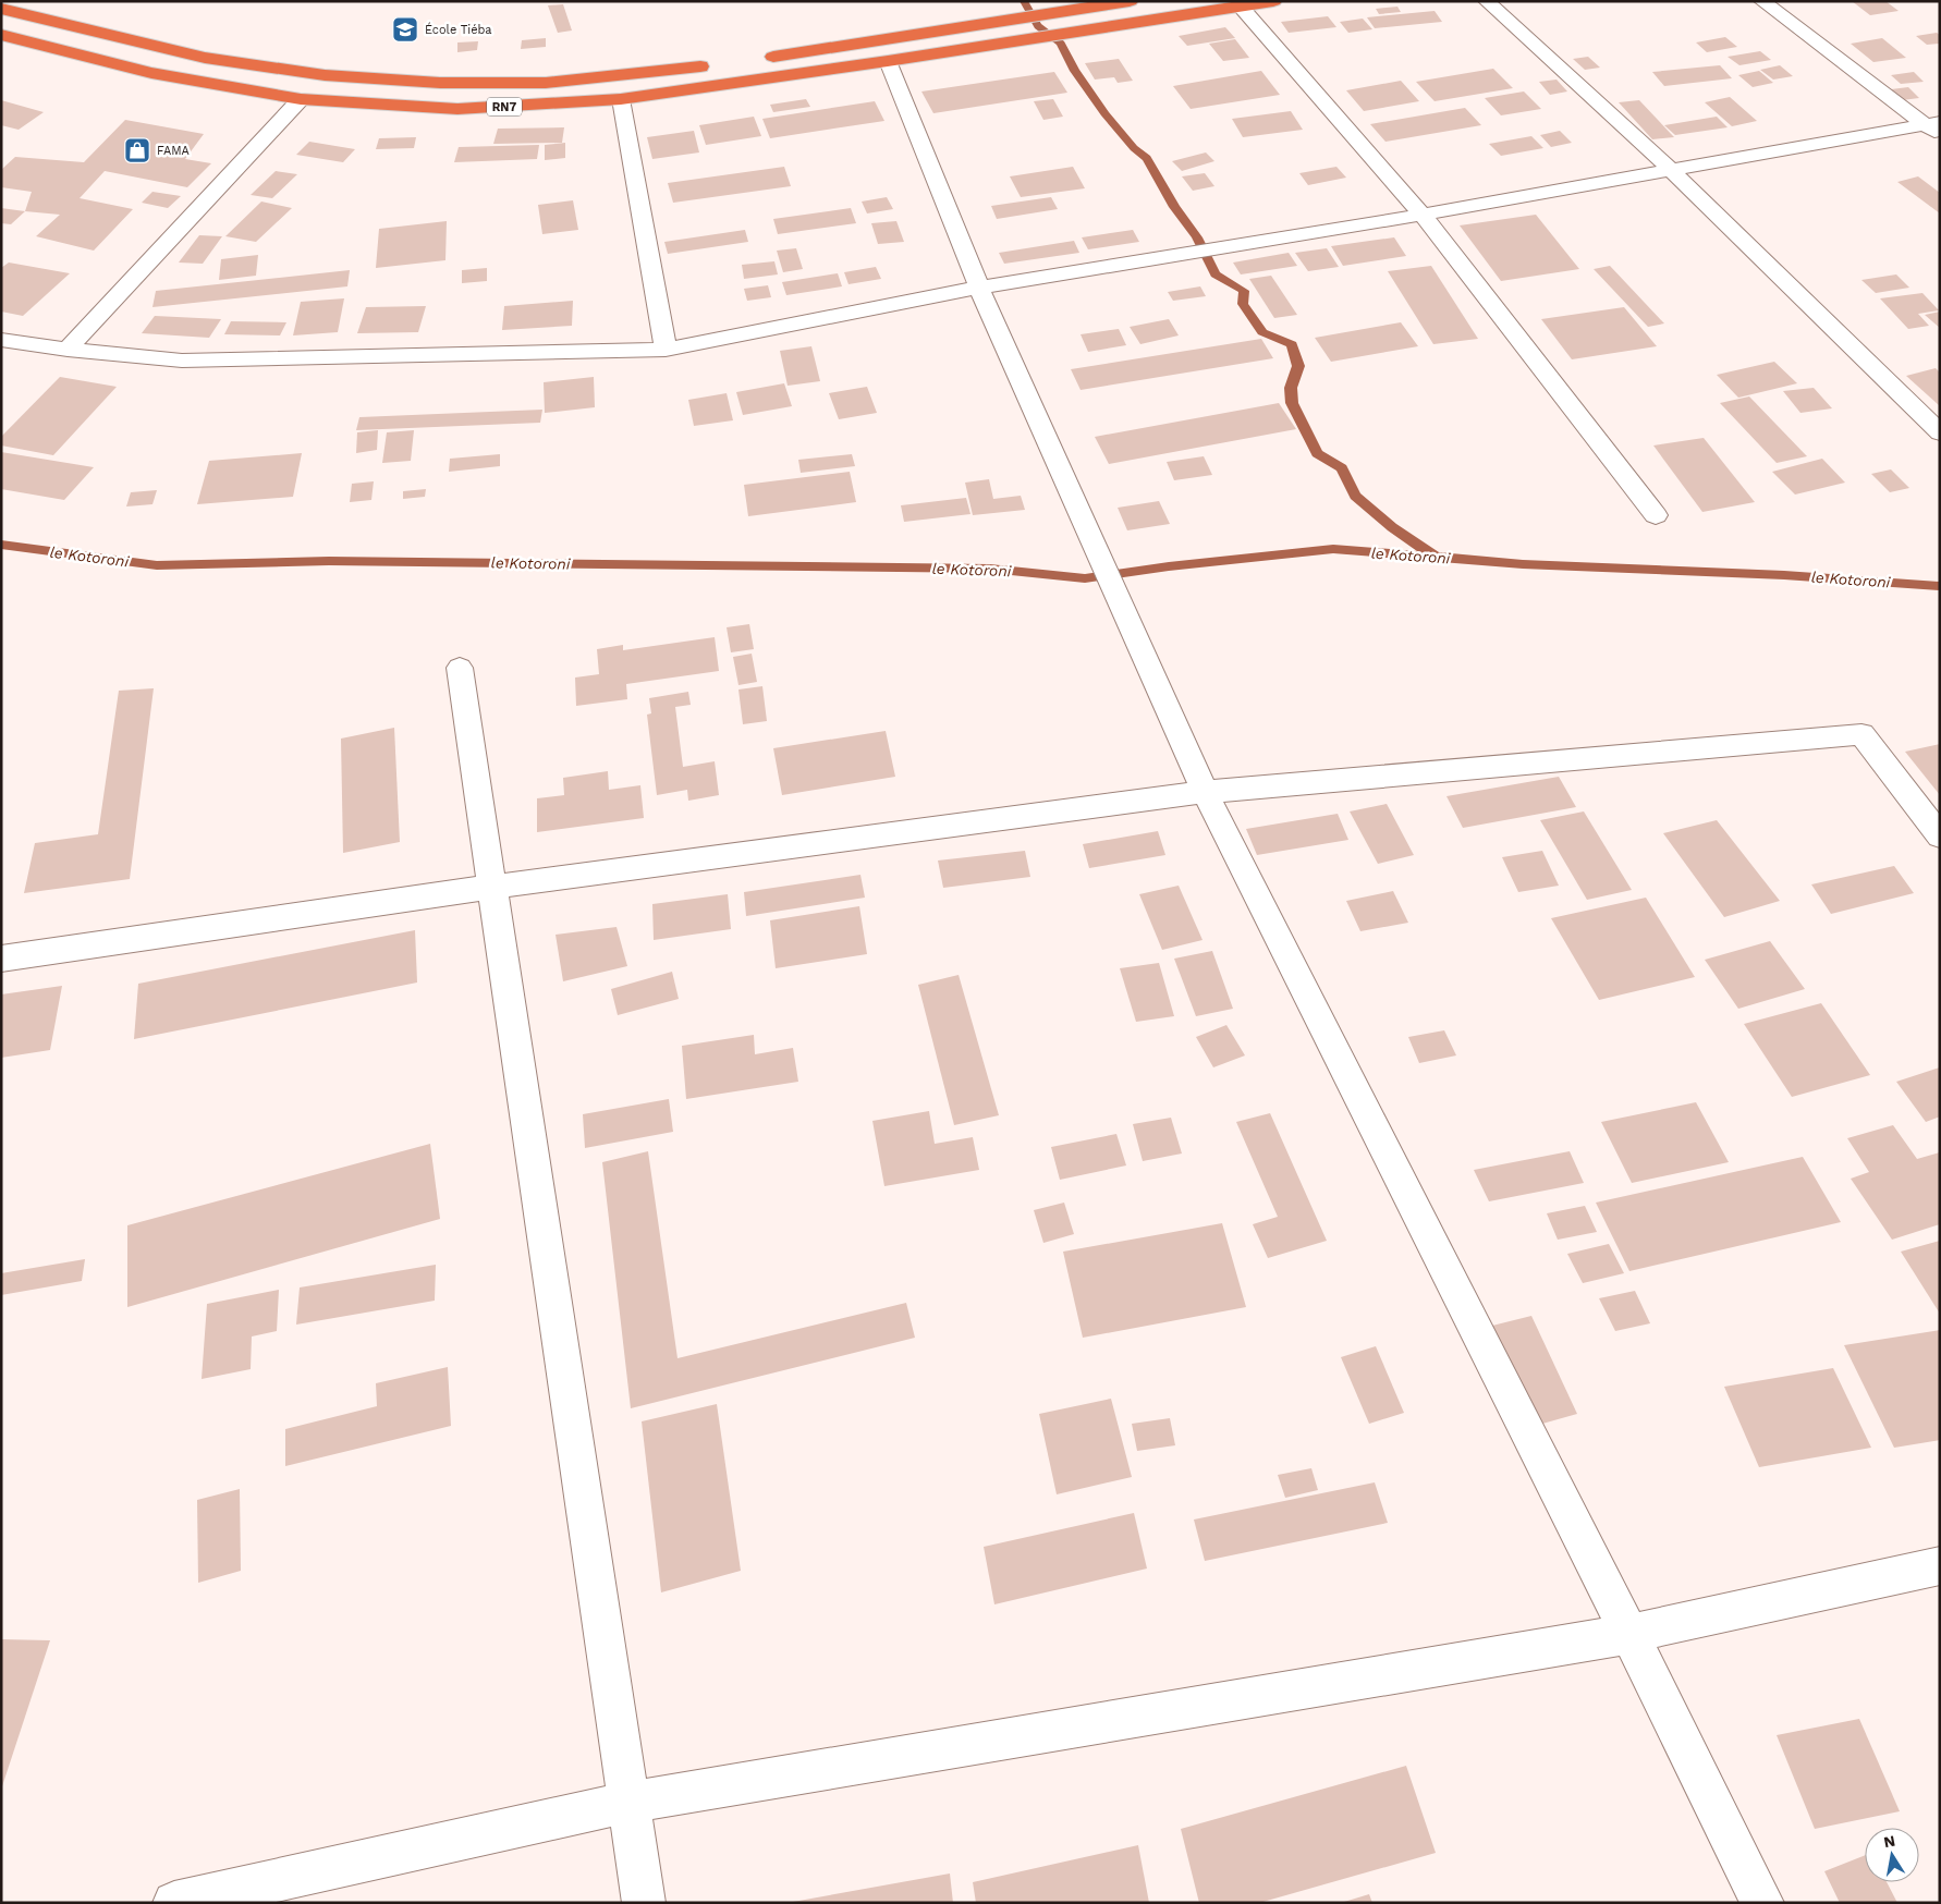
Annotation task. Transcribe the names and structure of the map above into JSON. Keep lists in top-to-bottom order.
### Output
{
  "streets": {
    "highway": ["RN7"]
  },
  "water": ["le Kotoroni"],
  "places": {
    "school or university": ["École Tiéba"],
    "shop": ["FAMA"]
  },
  "north": "top"
}
